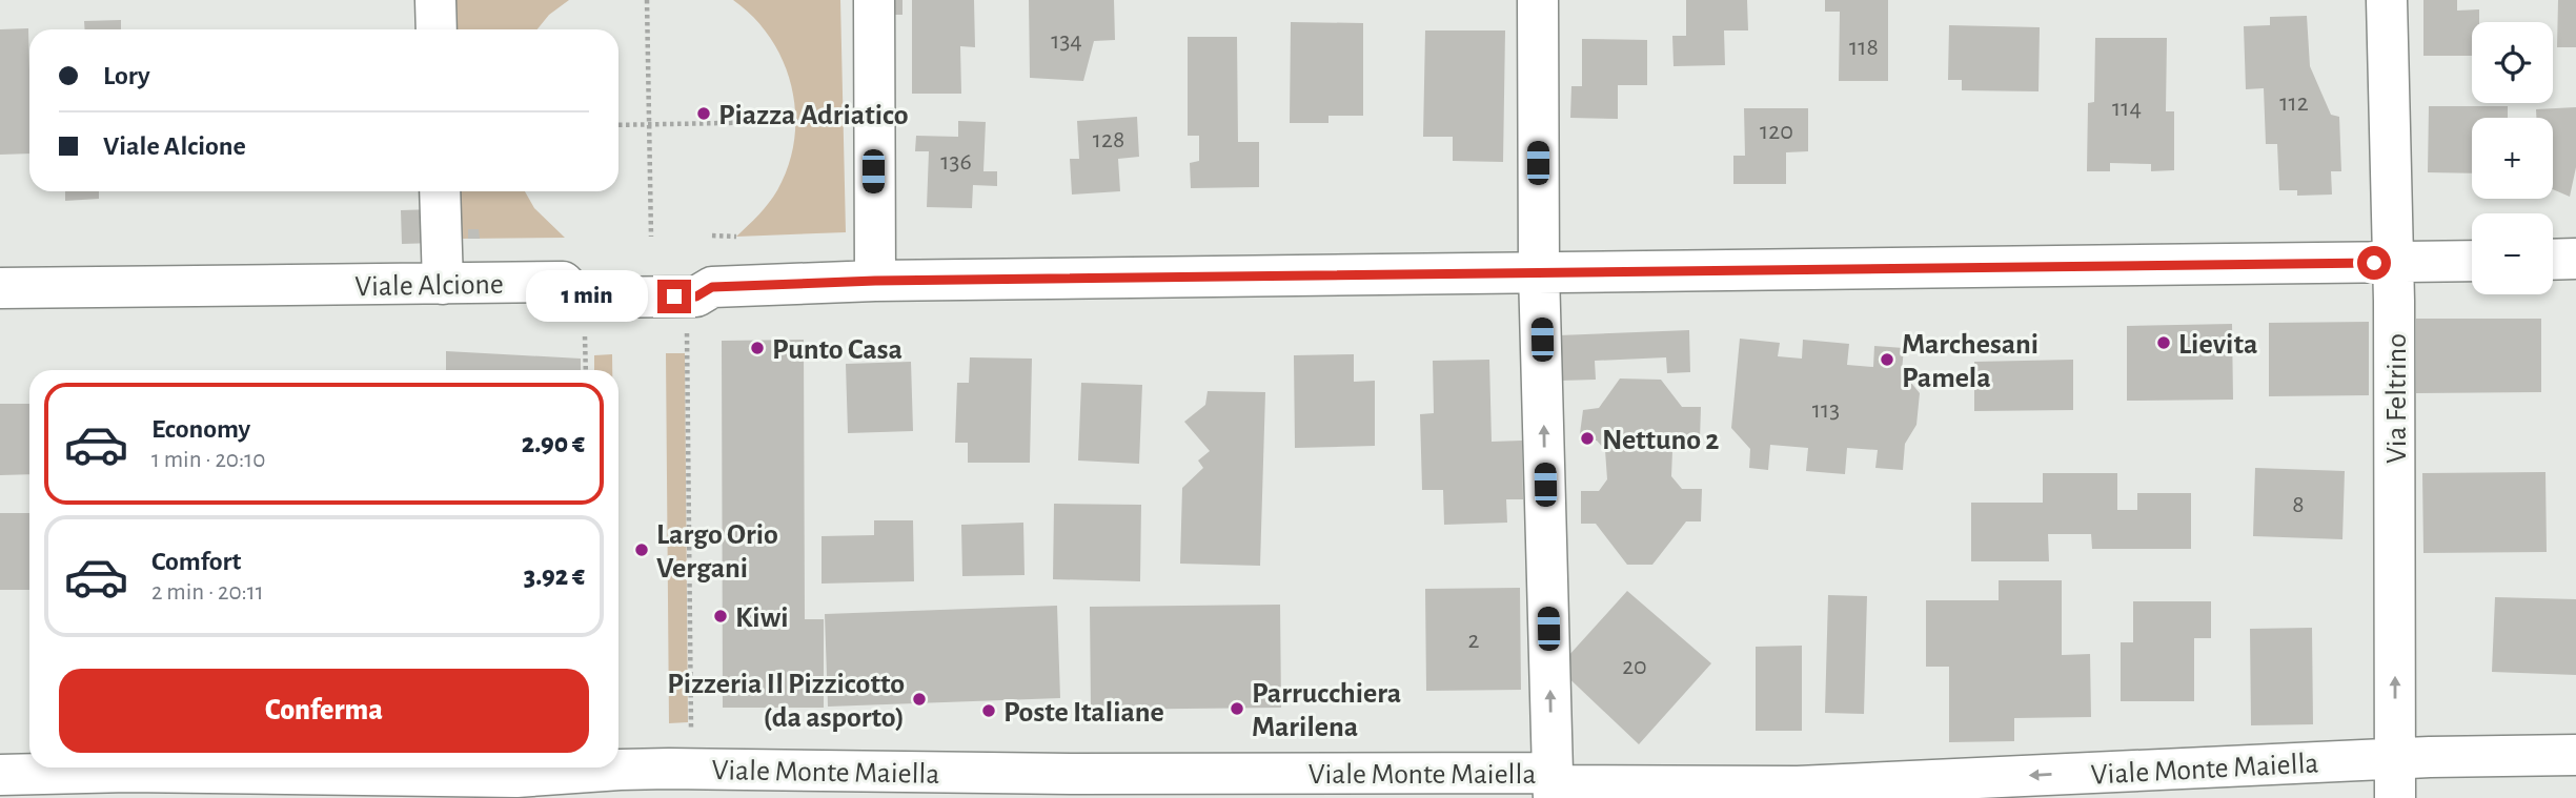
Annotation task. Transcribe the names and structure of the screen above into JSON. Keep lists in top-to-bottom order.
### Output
{
  "streets": {
    "street": ["Viale Alcione", "Via Feltrino", "Viale Monte Maiella"]
  },
  "crossings": [
    ["Viale Alcione", "Via Feltrino"],
    ["Via Feltrino", "Viale Monte Maiella"]
  ],
  "one_way": ["Via Feltrino"],
  "places": [
    "Piazza Adriatico",
    "Lievita",
    "Punto Casa",
    "Marchesani Pamela",
    "Nettuno 2",
    "Largo Orio Vergani",
    "Kiwi",
    "Pizzeria Il Pizzicotto (da asporto)",
    "Parrucchiera Marilena",
    "Poste Italiane"
  ],
  "house_numbers": [
    "134",
    "118",
    "112",
    "114",
    "120",
    "128",
    "136",
    "113",
    "8",
    "2",
    "20"
  ],
  "page": {
    "map_buttons": ["+", "−"],
    "banner": ["Lory", "Viale Alcione"],
    "bubble": "1 min",
    "list": [
      {
        "name": "Economy",
        "note": "1 min · 20:10",
        "value": "2.90 €"
      },
      {
        "name": "Comfort",
        "note": "2 min · 20:11",
        "value": "3.92 €"
      }
    ],
    "buttons": "Conferma"
  }
}
